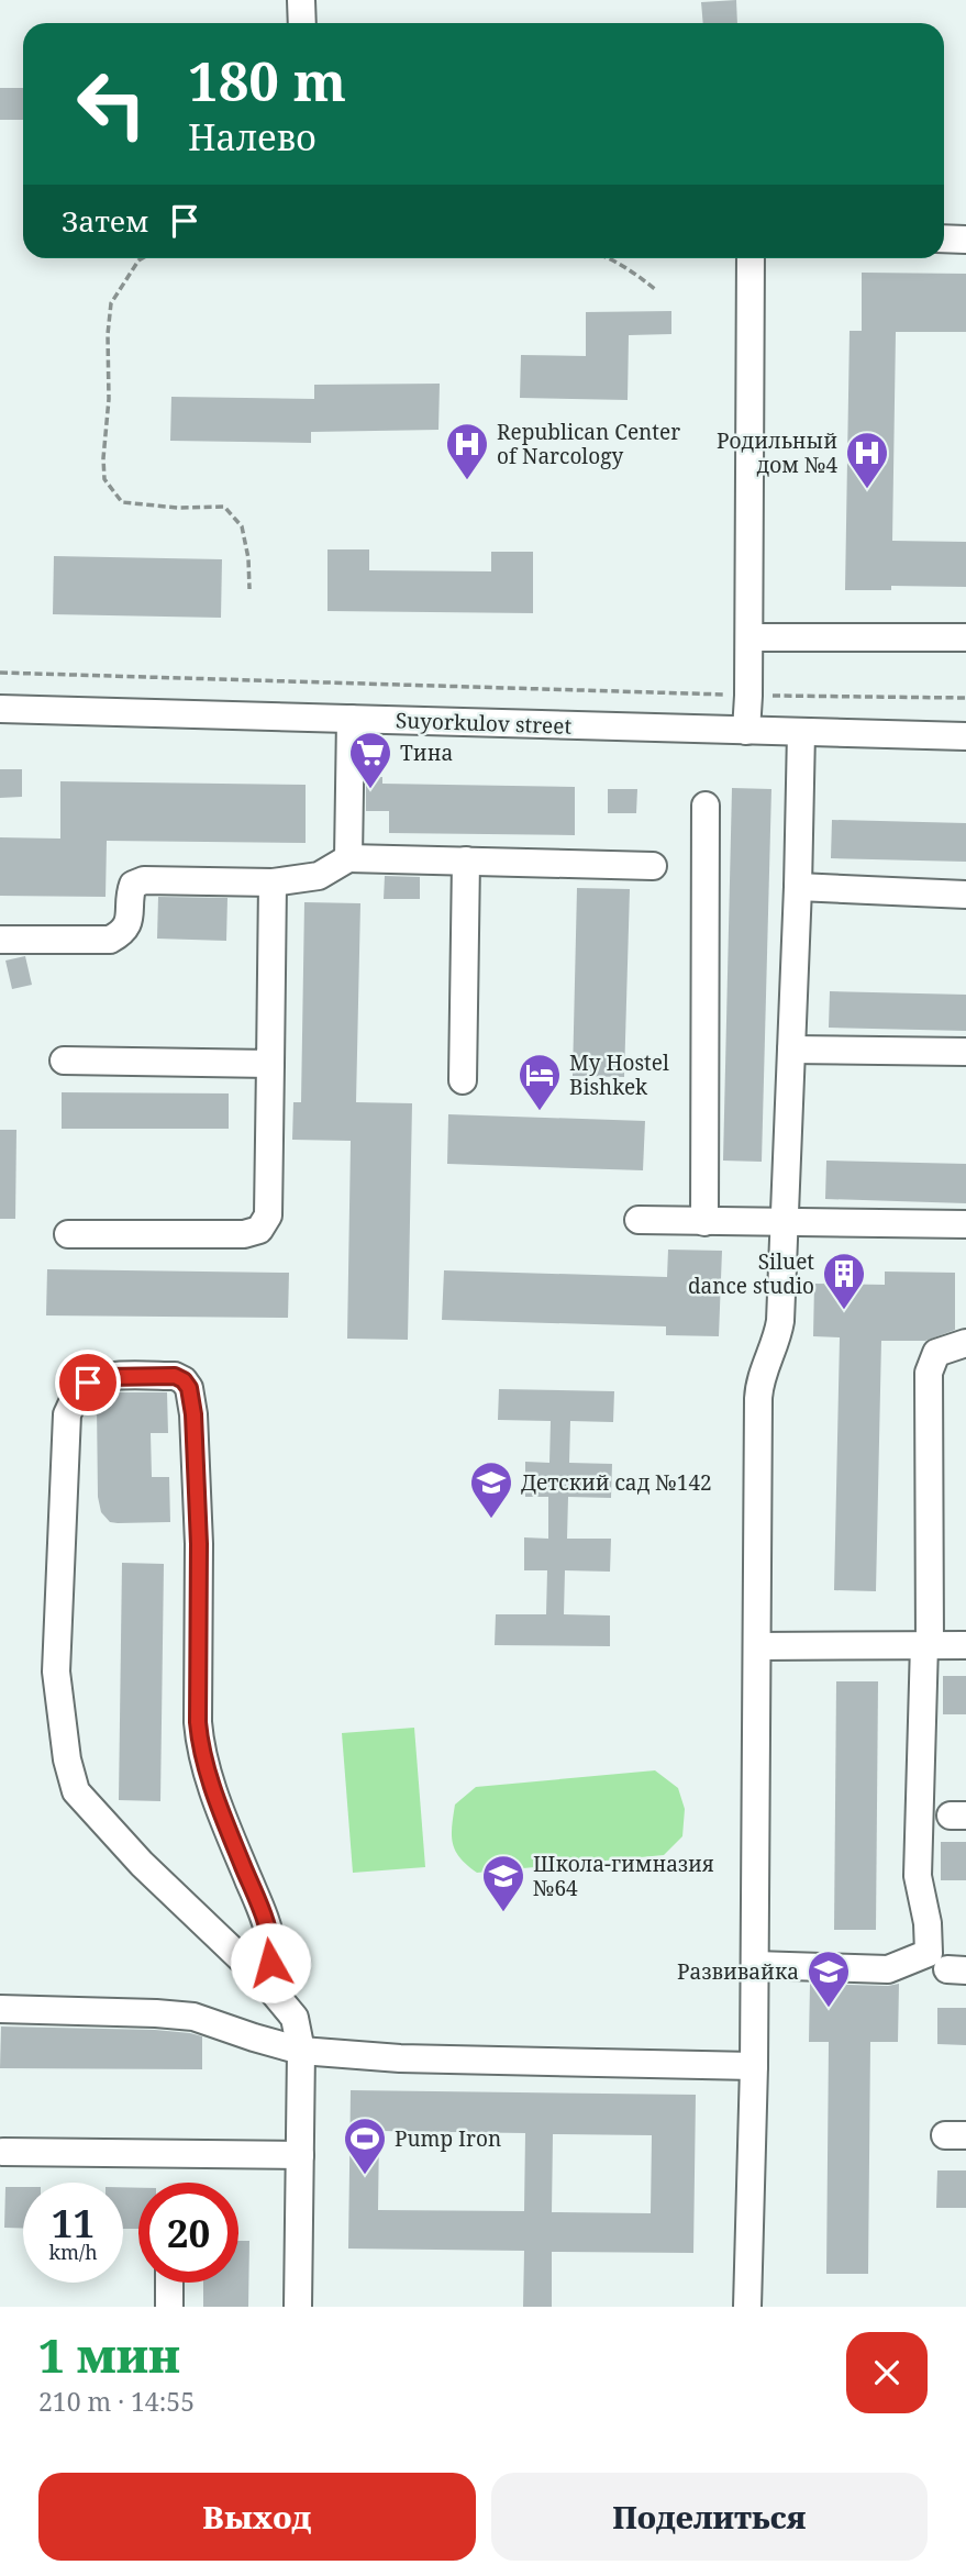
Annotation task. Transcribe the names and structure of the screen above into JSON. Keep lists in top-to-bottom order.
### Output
{
  "streets": {
    "street": ["Suyorkulov street"]
  },
  "places": {
    "hospital": ["Republican Center of Narcology", "Родильный дом №4"],
    "supermarket": ["Тина"],
    "hotel": ["My Hostel Bishkek"],
    "building": ["Siluet dance studio"],
    "school or university": ["Детский сад №142", "Школа-гимназия №64", "Развивайка"],
    "sports": ["Pump Iron"]
  },
  "page": {
    "turn": ["180 m", "Налево"],
    "then": "Затем",
    "speed": "11 km/h",
    "limit": "20",
    "heading": ["1 мин", "210 m · 14:55"],
    "buttons": ["Выход", "Поделиться"]
  }
}
